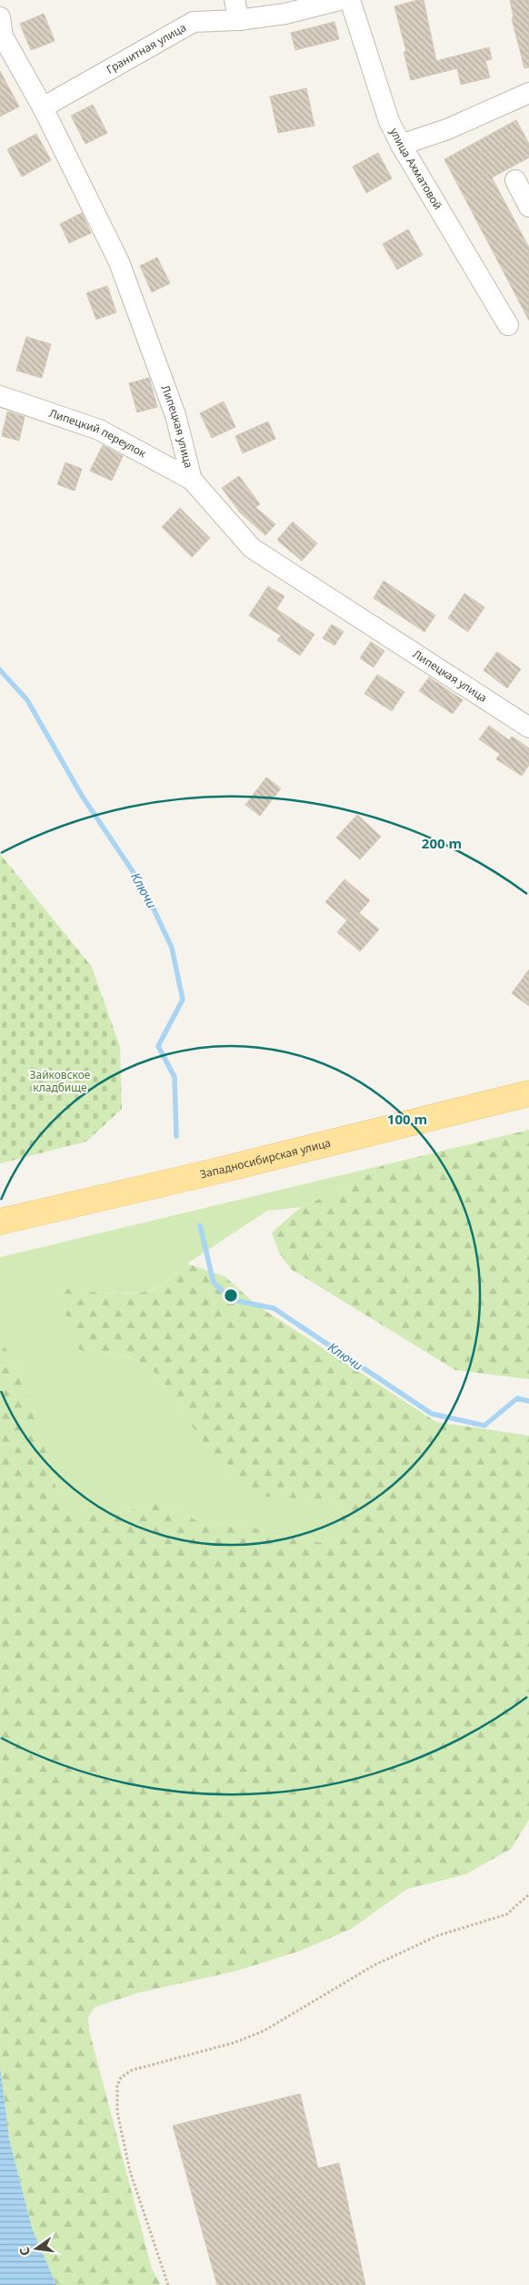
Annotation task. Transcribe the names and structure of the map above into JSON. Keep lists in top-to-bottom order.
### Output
{
  "streets": {
    "main road": ["Западносибирская улица"],
    "street": [
      "Гранитная улица",
      "улица Ахматовой",
      "Липецкая улица",
      "Липецкий переулок"
    ]
  },
  "crossings": [
    ["Гранитная улица", "Липецкая улица"],
    ["Липецкая улица", "Липецкий переулок"]
  ],
  "water": ["Ключи"],
  "parks": ["Зайковское кладбище"],
  "north": "left",
  "rings": ["200 m", "100 m"]
}
